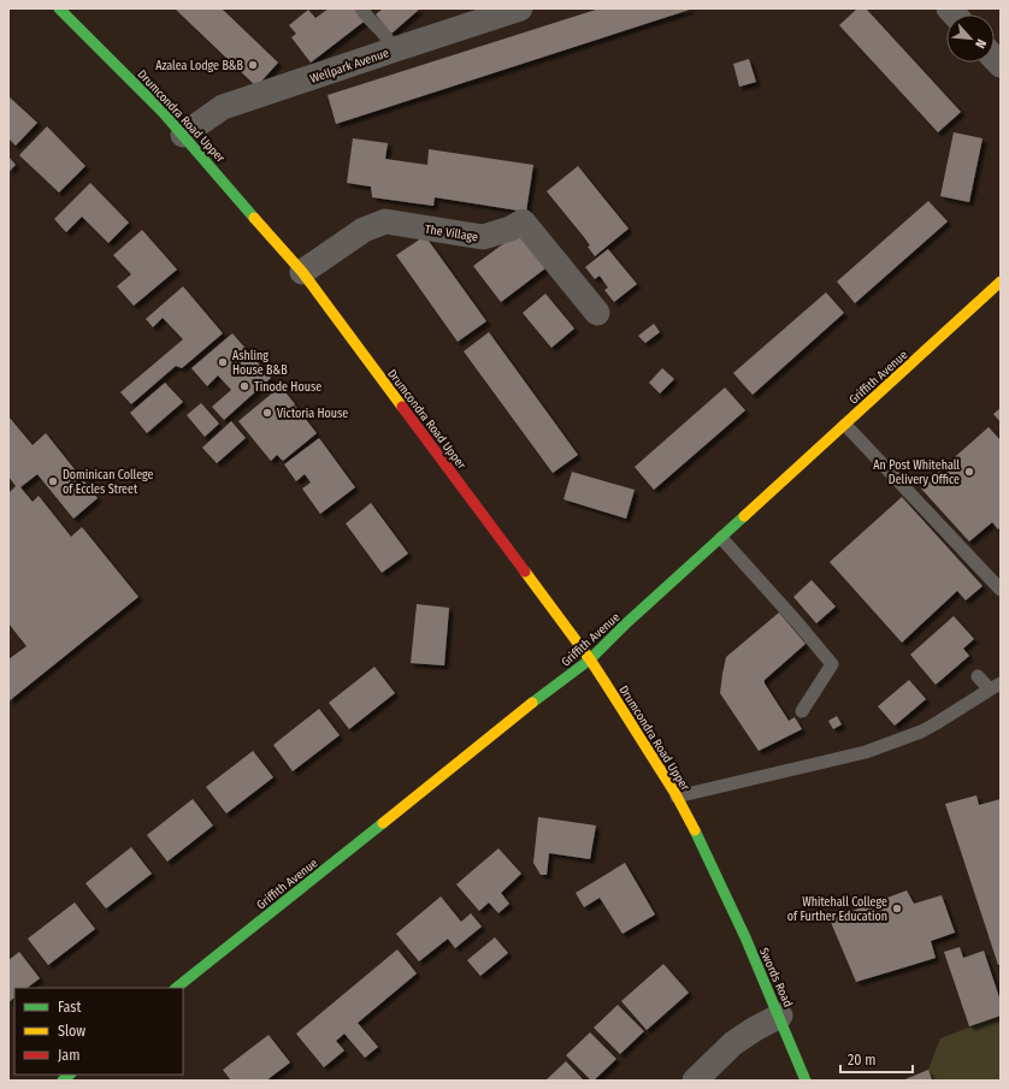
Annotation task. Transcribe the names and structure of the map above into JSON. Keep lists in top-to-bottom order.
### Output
{
  "streets": {
    "main road": ["Drumcondra Road Upper", "Griffith Avenue", "Swords Road"],
    "street": ["Wellpark Avenue", "The Village"]
  },
  "crossings": [
    ["Wellpark Avenue", "Drumcondra Road Upper"],
    ["Drumcondra Road Upper", "The Village"],
    ["Drumcondra Road Upper", "Griffith Avenue"],
    ["Drumcondra Road Upper", "Swords Road"]
  ],
  "places": [
    "Azalea Lodge B&B",
    "Ashling House B&B",
    "Tinode House",
    "Victoria House",
    "An Post Whitehall Delivery Office",
    "Dominican College of Eccles Street",
    "Whitehall College of Further Education"
  ],
  "legend": ["Fast", "Slow", "Jam"],
  "scale_bar": "20 m",
  "north": "bottom right"
}
